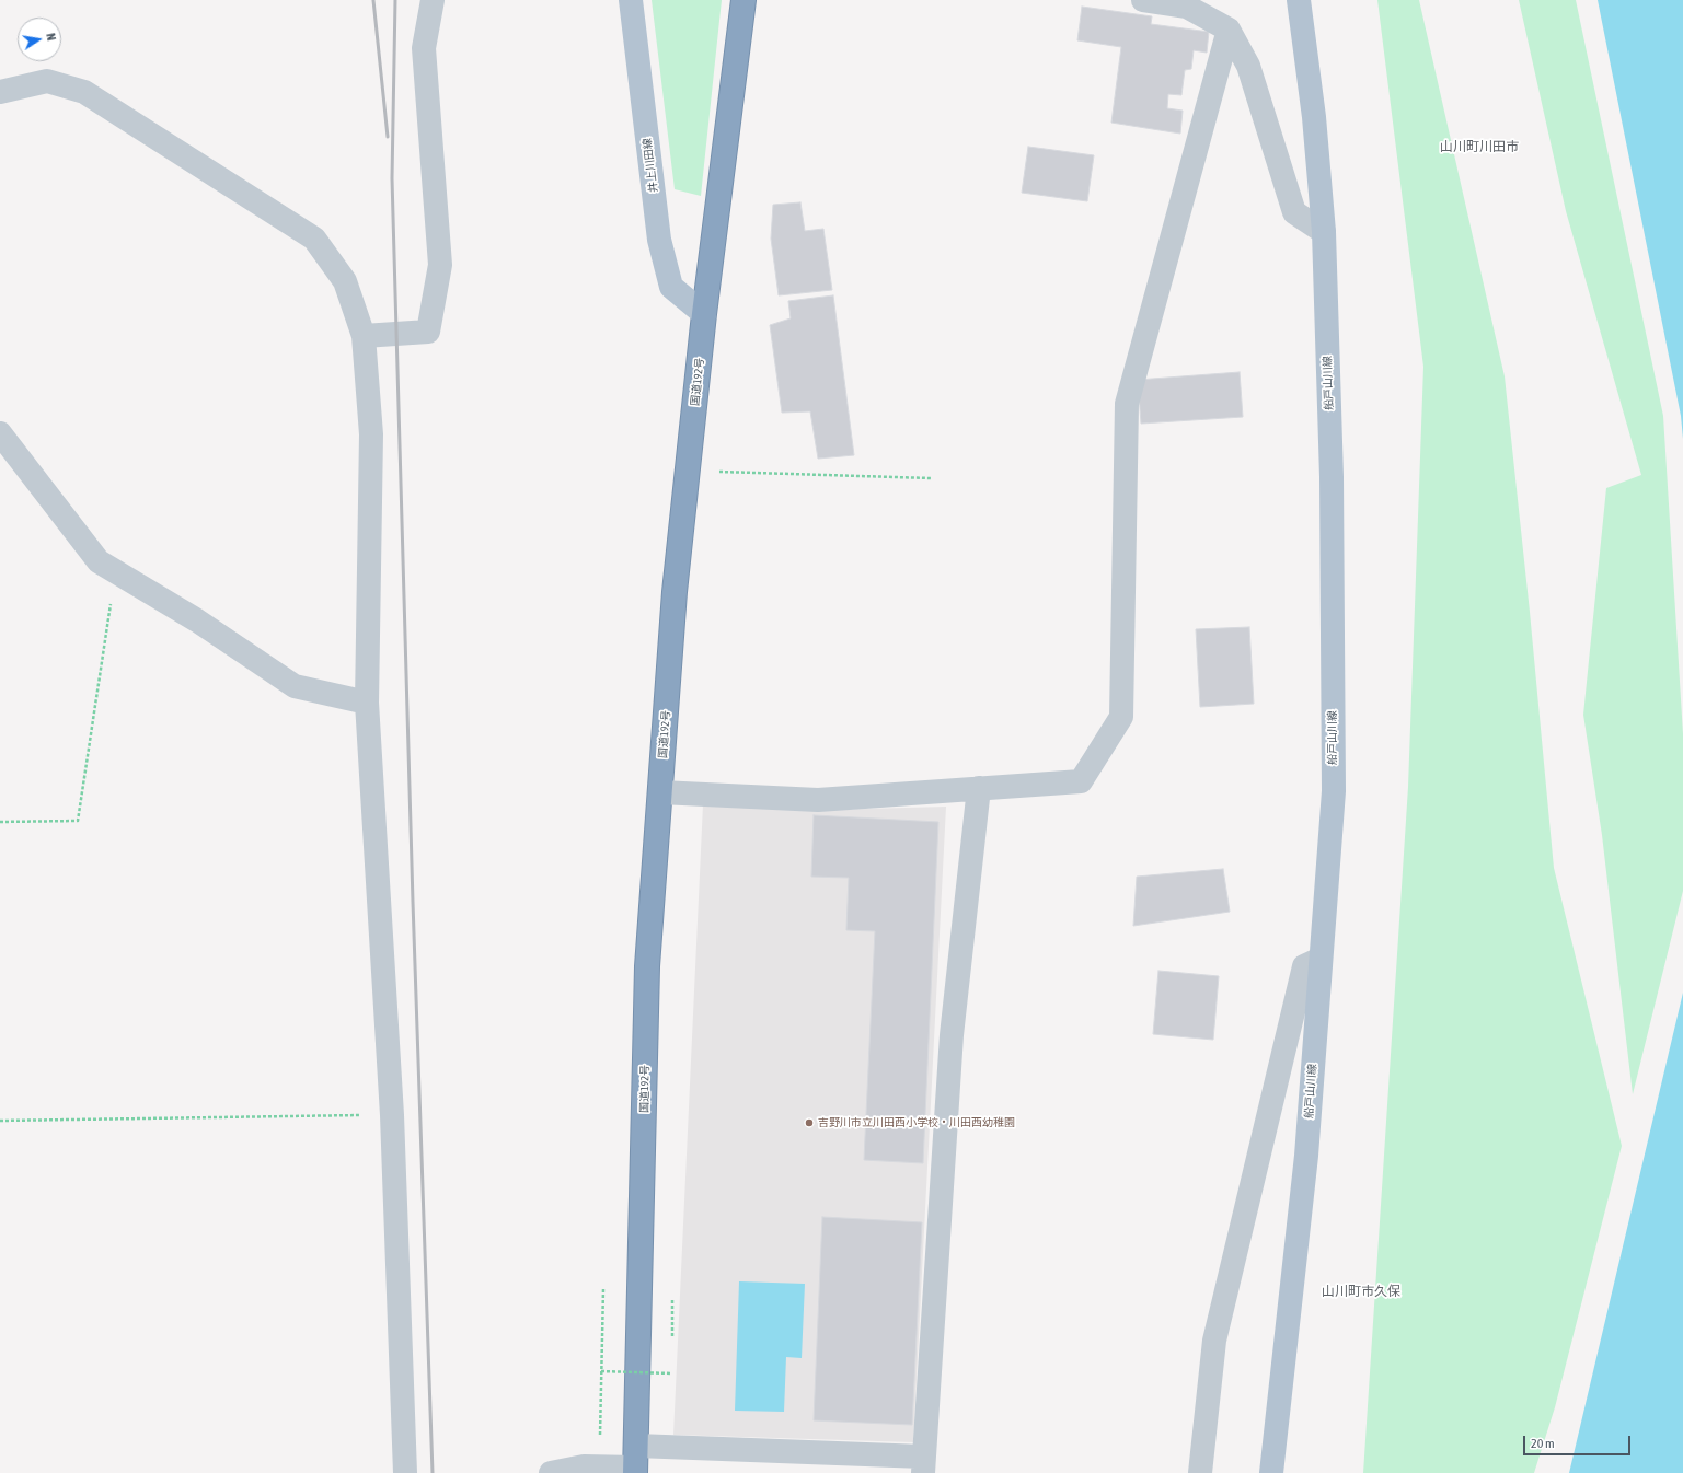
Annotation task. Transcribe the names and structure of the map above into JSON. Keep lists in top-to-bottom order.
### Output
{
  "streets": {
    "highway": ["国道192号"],
    "main road": ["井上川田線", "船戸山川線"]
  },
  "crossings": [
    ["井上川田線", "国道192号"]
  ],
  "districts": ["山川町川田市", "山川町市久保"],
  "places": ["吉野川市立川田西小学校・川田西幼稚園"],
  "scale_bar": "20 m",
  "north": "right"
}
